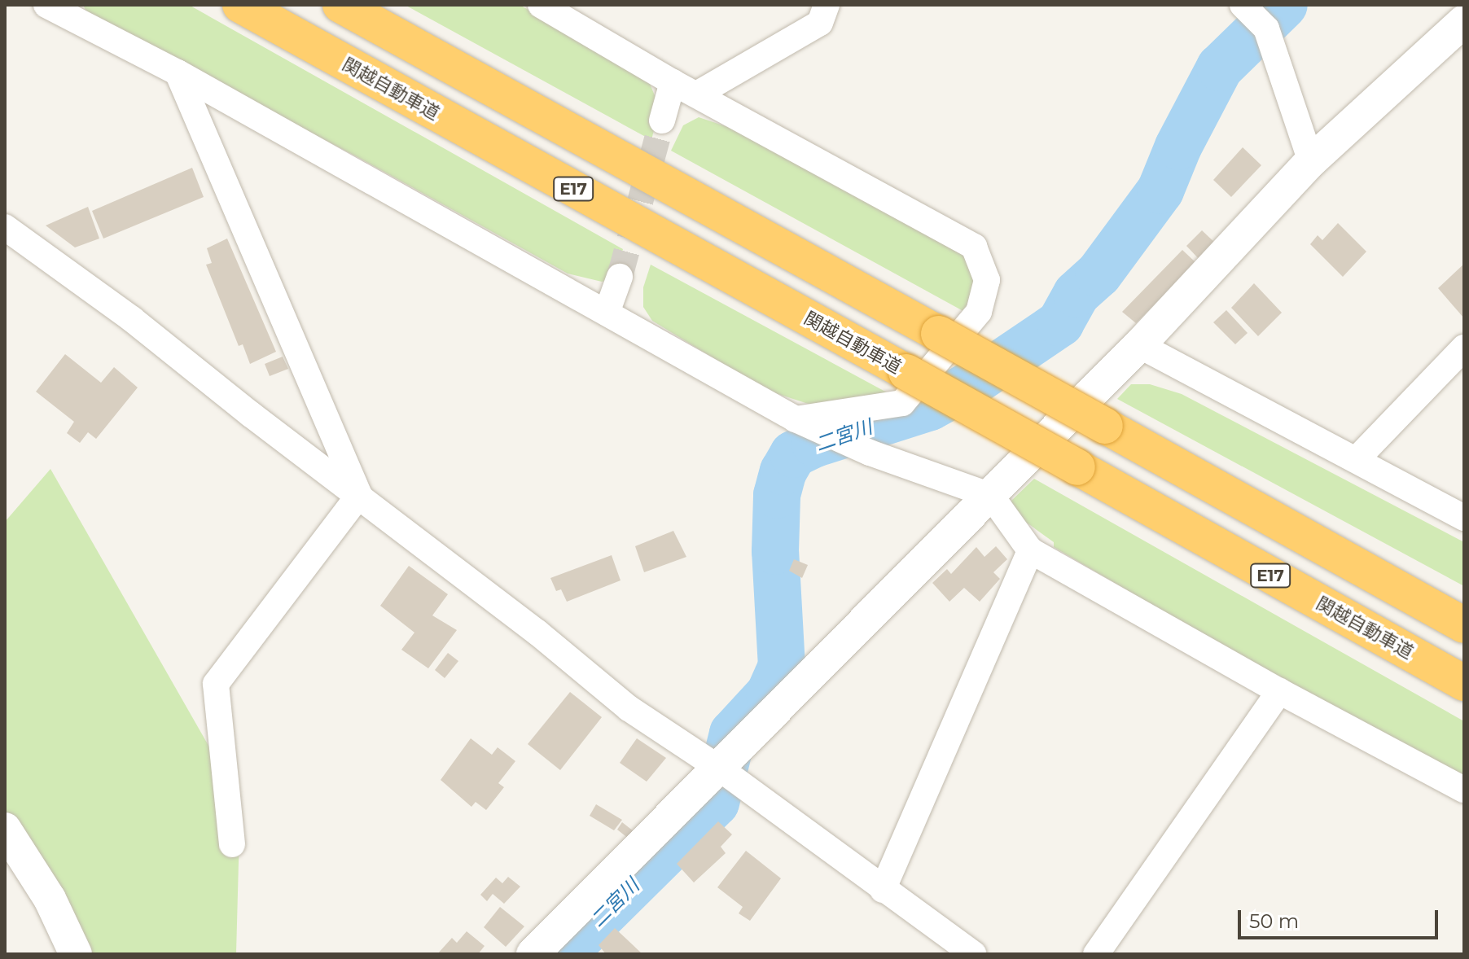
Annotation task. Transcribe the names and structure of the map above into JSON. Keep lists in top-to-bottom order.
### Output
{
  "streets": {
    "highway": ["関越自動車道", "E17"]
  },
  "water": ["二宮川"],
  "scale_bar": "50 m"
}
